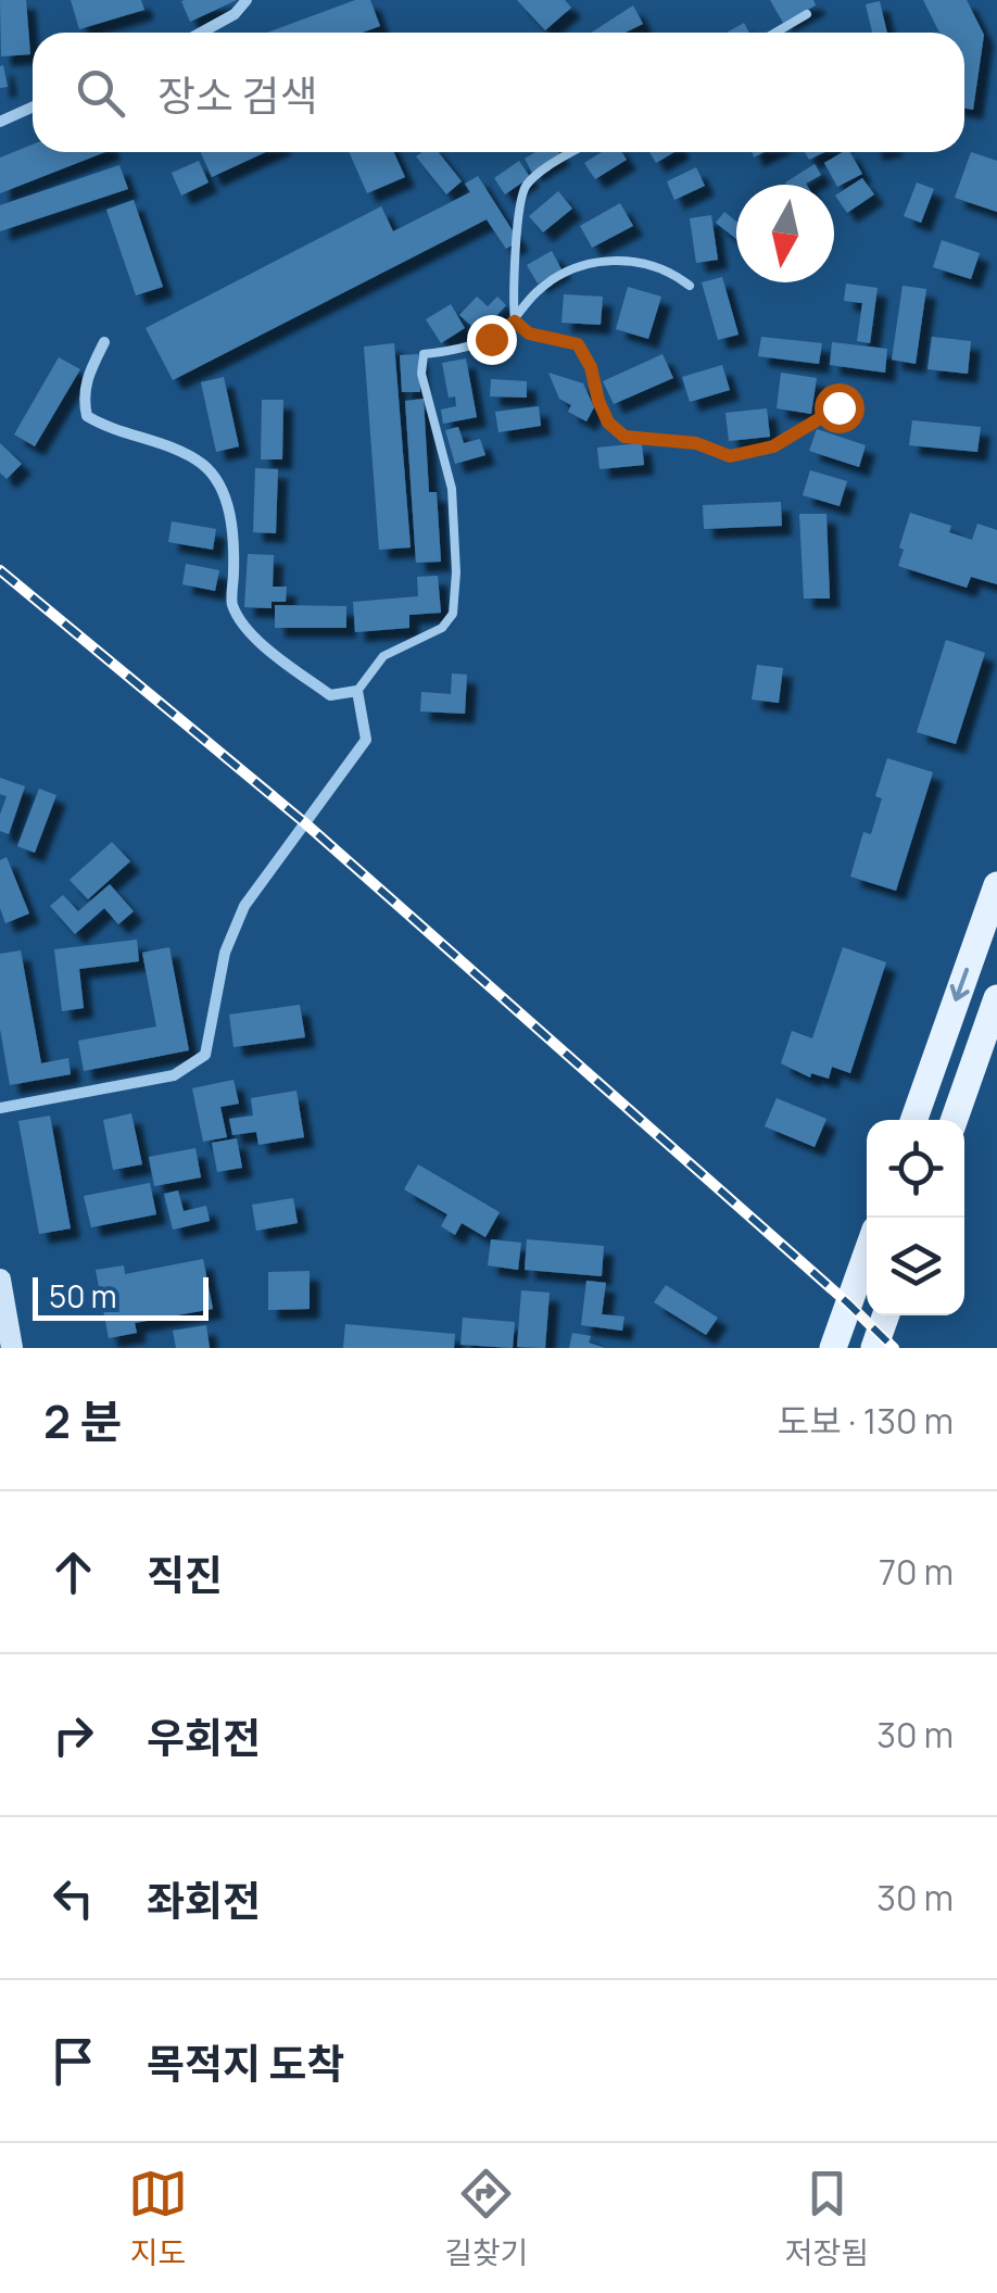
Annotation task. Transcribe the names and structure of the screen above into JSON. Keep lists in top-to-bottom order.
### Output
{
  "scale_bar": "50 m",
  "north": "bottom",
  "page": {
    "search": "장소 검색",
    "scale": "50 m",
    "heading": ["2 분", "도보 · 130 m"],
    "list": [
      ["직진", "70 m"],
      ["우회전", "30 m"],
      ["좌회전", "30 m"],
      "목적지 도착"
    ],
    "nav": ["지도", "길찾기", "저장됨"]
  }
}
